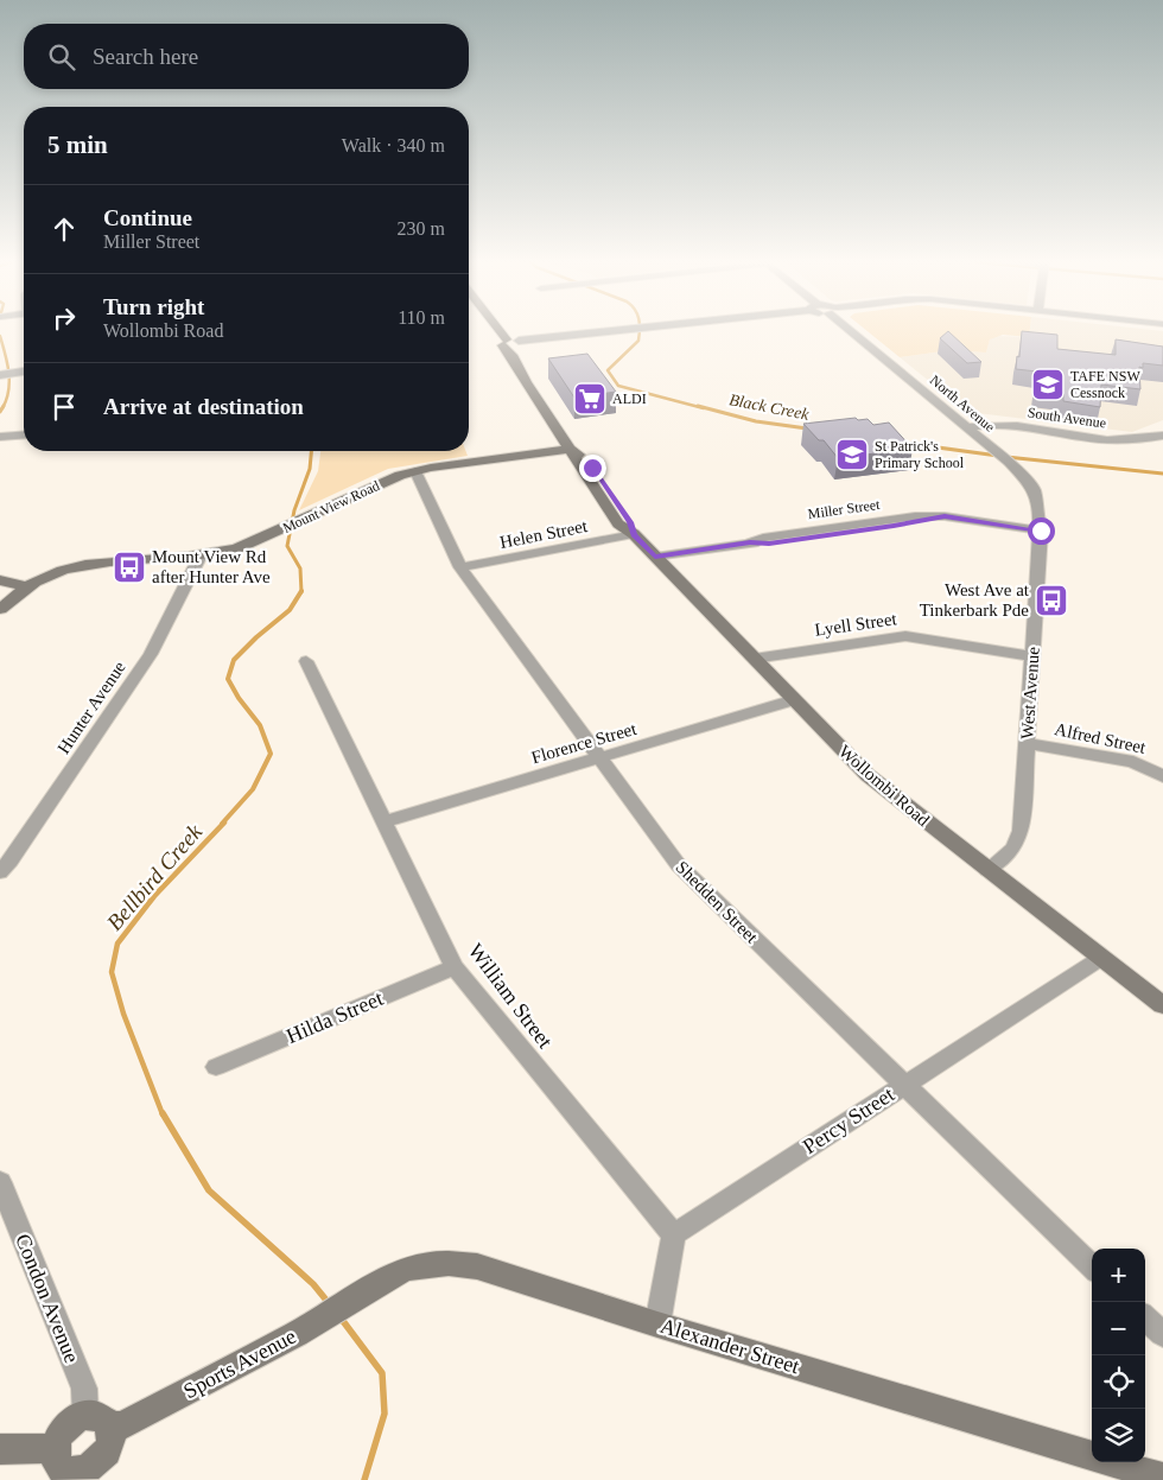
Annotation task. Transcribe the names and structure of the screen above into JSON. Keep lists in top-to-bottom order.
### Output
{
  "streets": {
    "main road": [
      "Mount View Road",
      "Wollombi Road",
      "Alexander Street",
      "Sports Avenue"
    ],
    "street": [
      "North Avenue",
      "South Avenue",
      "Miller Street",
      "Helen Street",
      "Lyell Street",
      "West Avenue",
      "Hunter Avenue",
      "Alfred Street",
      "Florence Street",
      "Shedden Street",
      "William Street",
      "Hilda Street",
      "Percy Street",
      "Condon Avenue"
    ]
  },
  "crossings": [
    ["North Avenue", "South Avenue"],
    ["North Avenue", "West Avenue"],
    ["Mount View Road", "Hunter Avenue"],
    ["Mount View Road", "Wollombi Road"],
    ["Mount View Road", "Shedden Street"],
    ["Miller Street", "West Avenue"],
    ["Miller Street", "Wollombi Road"],
    ["Helen Street", "Wollombi Road"],
    ["Helen Street", "Shedden Street"],
    ["Lyell Street", "West Avenue"],
    ["Lyell Street", "Wollombi Road"],
    ["West Avenue", "Alfred Street"],
    ["West Avenue", "Wollombi Road"],
    ["Florence Street", "Wollombi Road"],
    ["Florence Street", "Shedden Street"],
    ["Florence Street", "William Street"],
    ["Wollombi Road", "Percy Street"],
    ["Shedden Street", "Percy Street"],
    ["William Street", "Hilda Street"],
    ["William Street", "Percy Street"],
    ["Condon Avenue", "Sports Avenue"],
    ["Alexander Street", "Sports Avenue"]
  ],
  "water": ["Black Creek", "Bellbird Creek"],
  "places": {
    "school or university": ["TAFE NSW Cessnock", "St Patrick's Primary School"],
    "supermarket": ["ALDI"],
    "bus stop": ["Mount View Rd after Hunter Ave", "West Ave at Tinkerbark Pde"]
  },
  "page": {
    "search": "Search here",
    "heading": ["5 min", "Walk · 340 m"],
    "list": [
      ["Continue", "Miller Street", "230 m"],
      ["Turn right", "Wollombi Road", "110 m"],
      "Arrive at destination"
    ],
    "map_buttons": ["+", "−"]
  }
}
